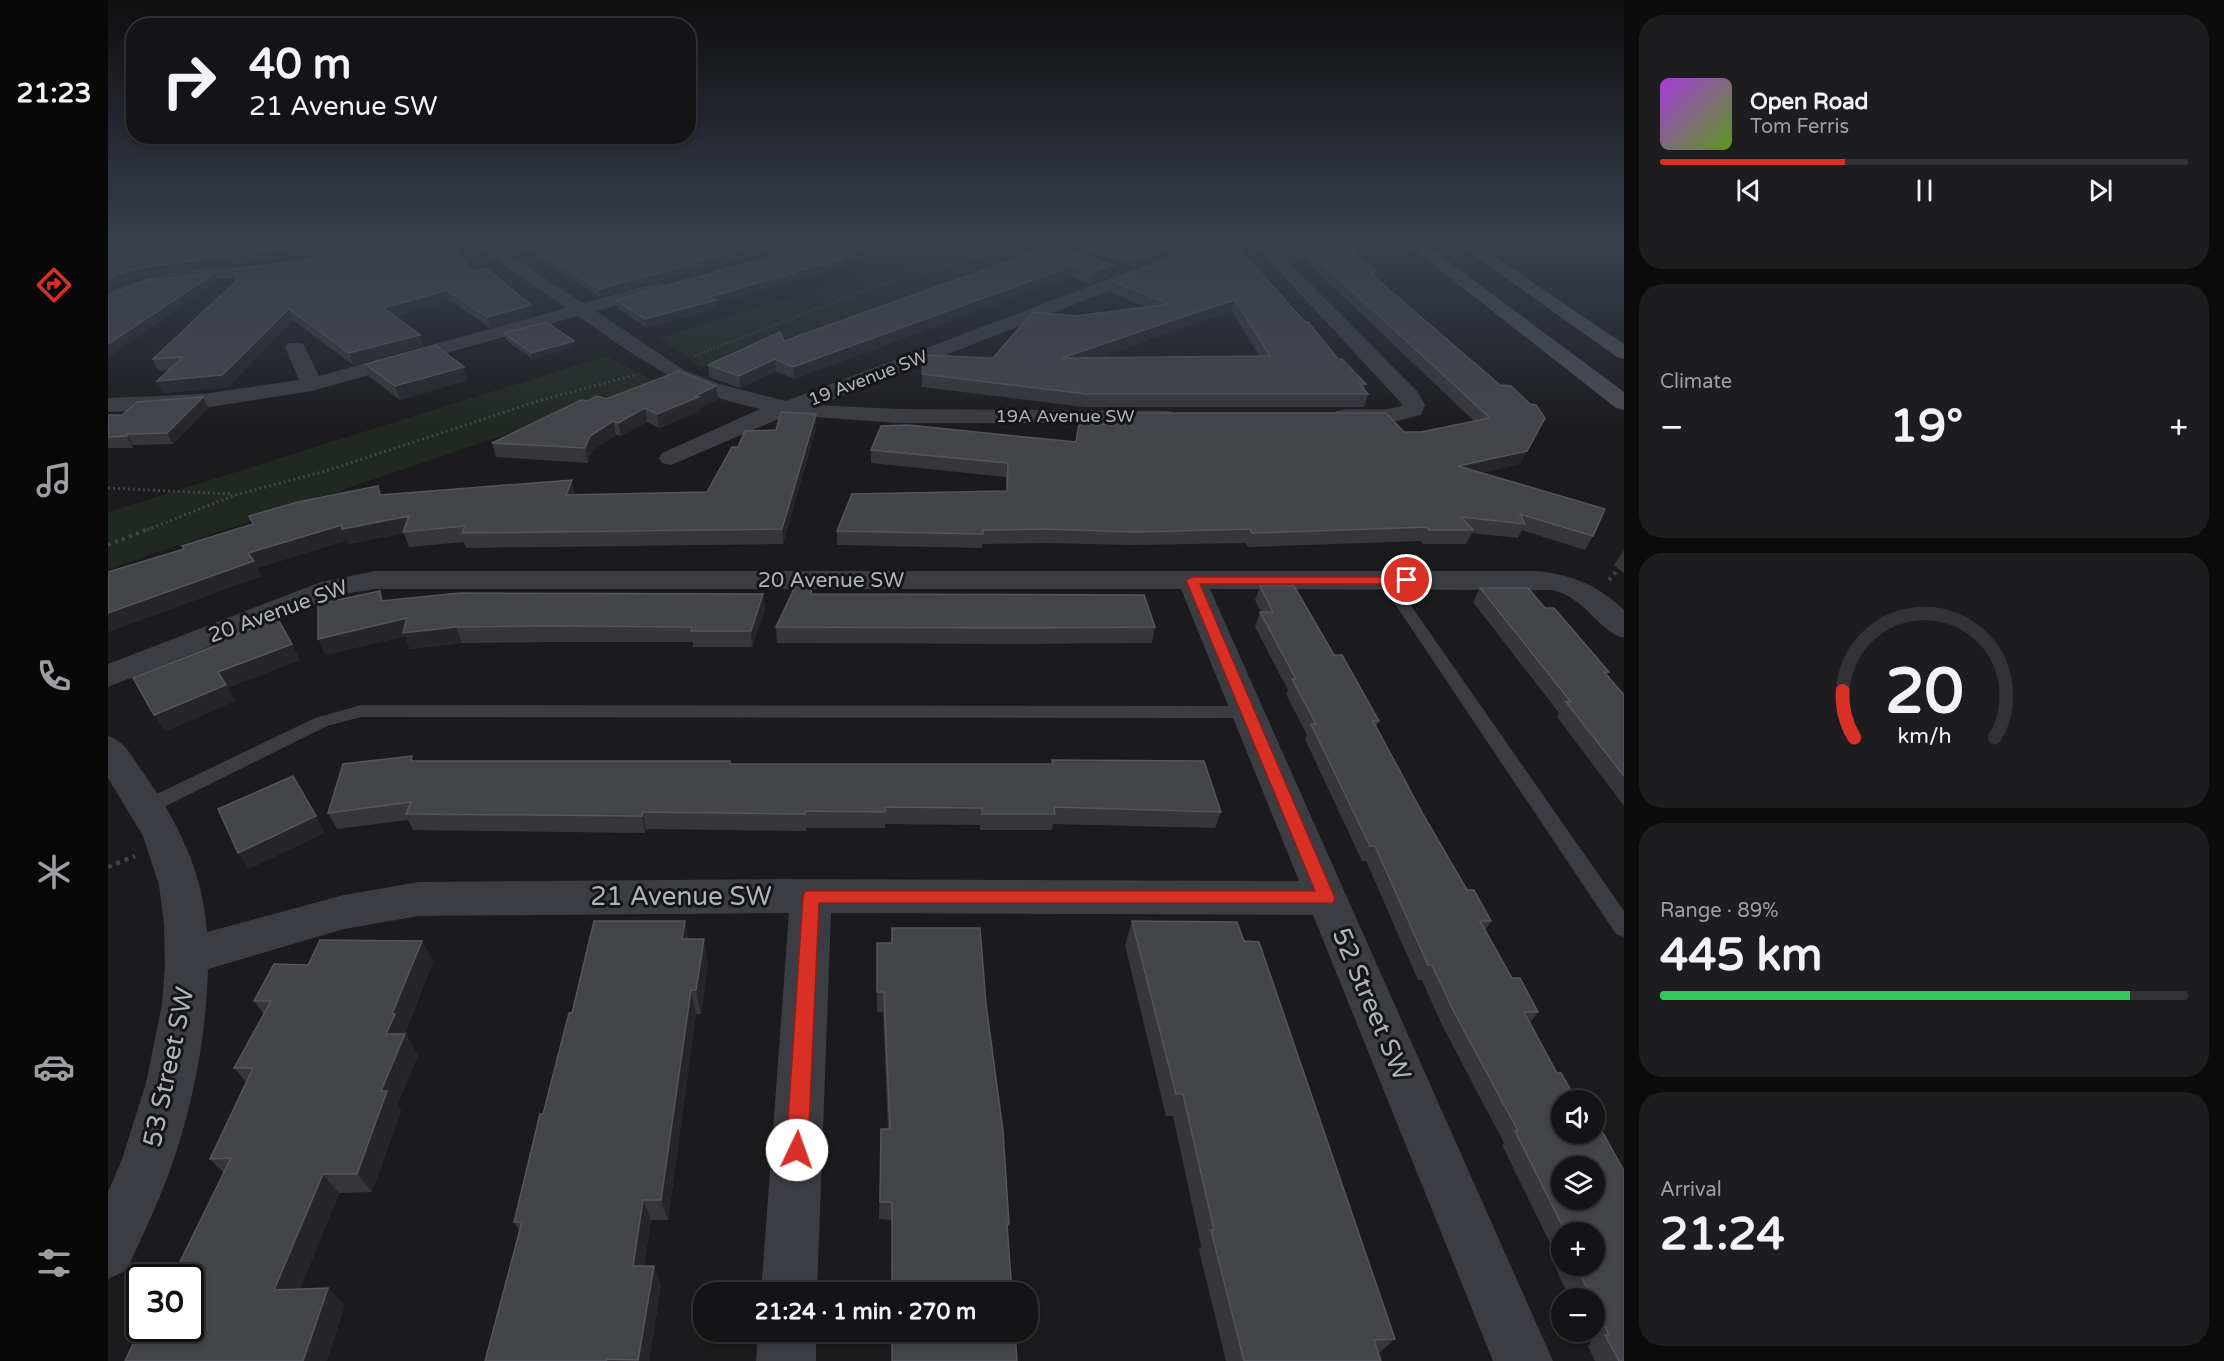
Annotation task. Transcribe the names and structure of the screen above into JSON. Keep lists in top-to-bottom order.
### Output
{
  "streets": {
    "street": [
      "19 Avenue SW",
      "19A Avenue SW",
      "20 Avenue SW",
      "21 Avenue SW",
      "52 Street SW",
      "53 Street SW"
    ]
  },
  "crossings": [
    ["19 Avenue SW", "19A Avenue SW"],
    ["20 Avenue SW", "52 Street SW"],
    ["21 Avenue SW", "52 Street SW"],
    ["21 Avenue SW", "53 Street SW"]
  ],
  "page": {
    "tabs": "21:23",
    "turn": ["40 m", "21 Avenue SW"],
    "song": ["Open Road", "Tom Ferris"],
    "tile": [
      "Climate",
      ["Range · 89%", "445 km"],
      ["Arrival", "21:24"]
    ],
    "heat": ["−", "19°", "+"],
    "map_buttons": ["+", "−"],
    "limit": "30",
    "trip": "21:24 · 1 min · 270 m",
    "gauge": ["20", "km/h"]
  }
}
